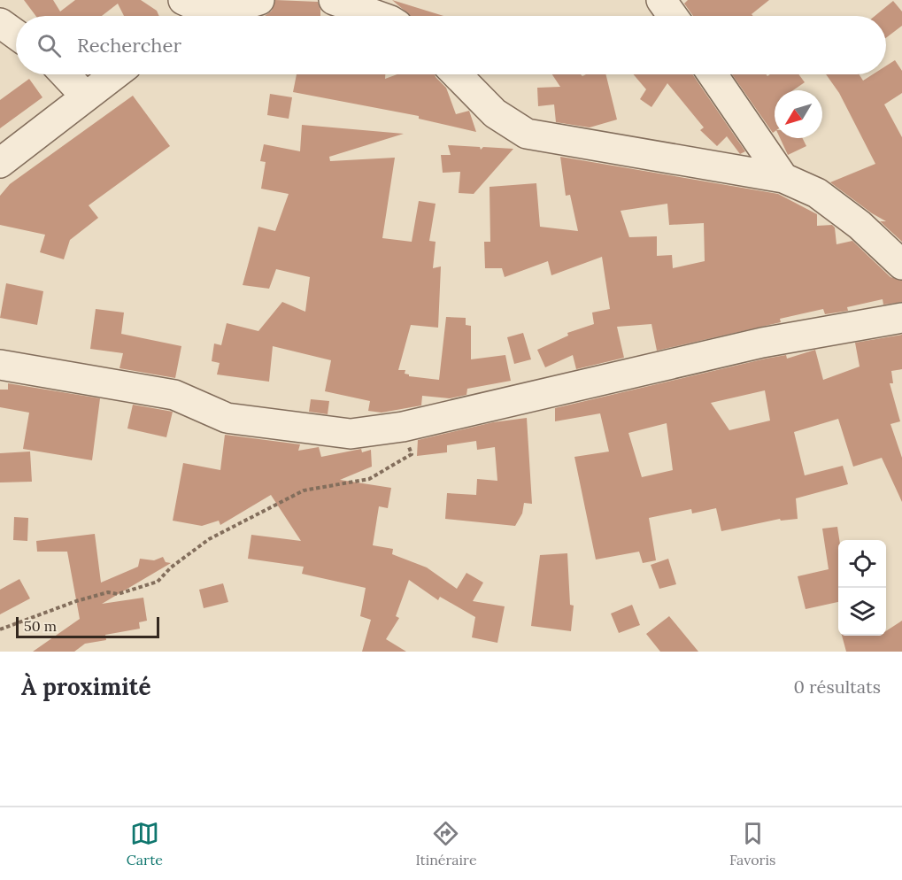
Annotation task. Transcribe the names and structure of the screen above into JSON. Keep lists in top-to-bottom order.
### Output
{
  "scale_bar": "50 m",
  "north": "bottom left",
  "page": {
    "search": "Rechercher",
    "scale": "50 m",
    "heading": ["À proximité", "0 résultats"],
    "nav": ["Carte", "Itinéraire", "Favoris"]
  }
}
